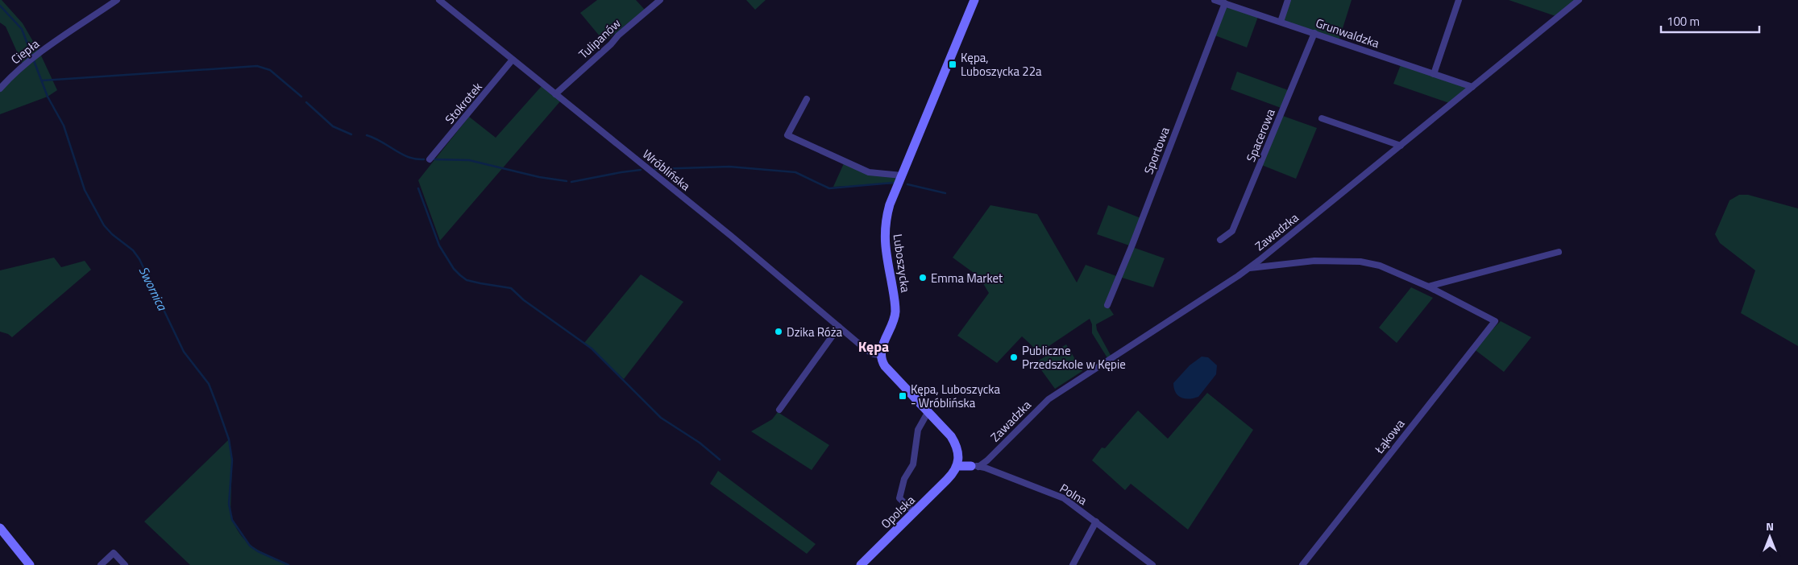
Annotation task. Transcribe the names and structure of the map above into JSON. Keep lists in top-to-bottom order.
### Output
{
  "streets": {
    "street": [
      "Grunwaldzka",
      "Tulipanów",
      "Ciepła",
      "Stokrotek",
      "Spacerowa",
      "Sportowa",
      "Wróblińska",
      "Zawadzka",
      "Luboszycka",
      "Łąkowa",
      "Polna",
      "Opolska"
    ]
  },
  "crossings": [
    ["Grunwaldzka", "Spacerowa"],
    ["Grunwaldzka", "Sportowa"],
    ["Grunwaldzka", "Zawadzka"],
    ["Tulipanów", "Wróblińska"],
    ["Stokrotek", "Wróblińska"],
    ["Wróblińska", "Luboszycka"],
    ["Zawadzka", "Polna"]
  ],
  "districts": ["Kępa"],
  "water": ["Swornica"],
  "places": {
    "transit": ["Kępa, Luboszycka 22a", "Kępa, Luboszycka - Wróblińska"],
    "other": ["Emma Market", "Dzika Róża", "Publiczne Przedszkole w Kępie"]
  },
  "scale_bar": "100 m",
  "north": "top"
}
